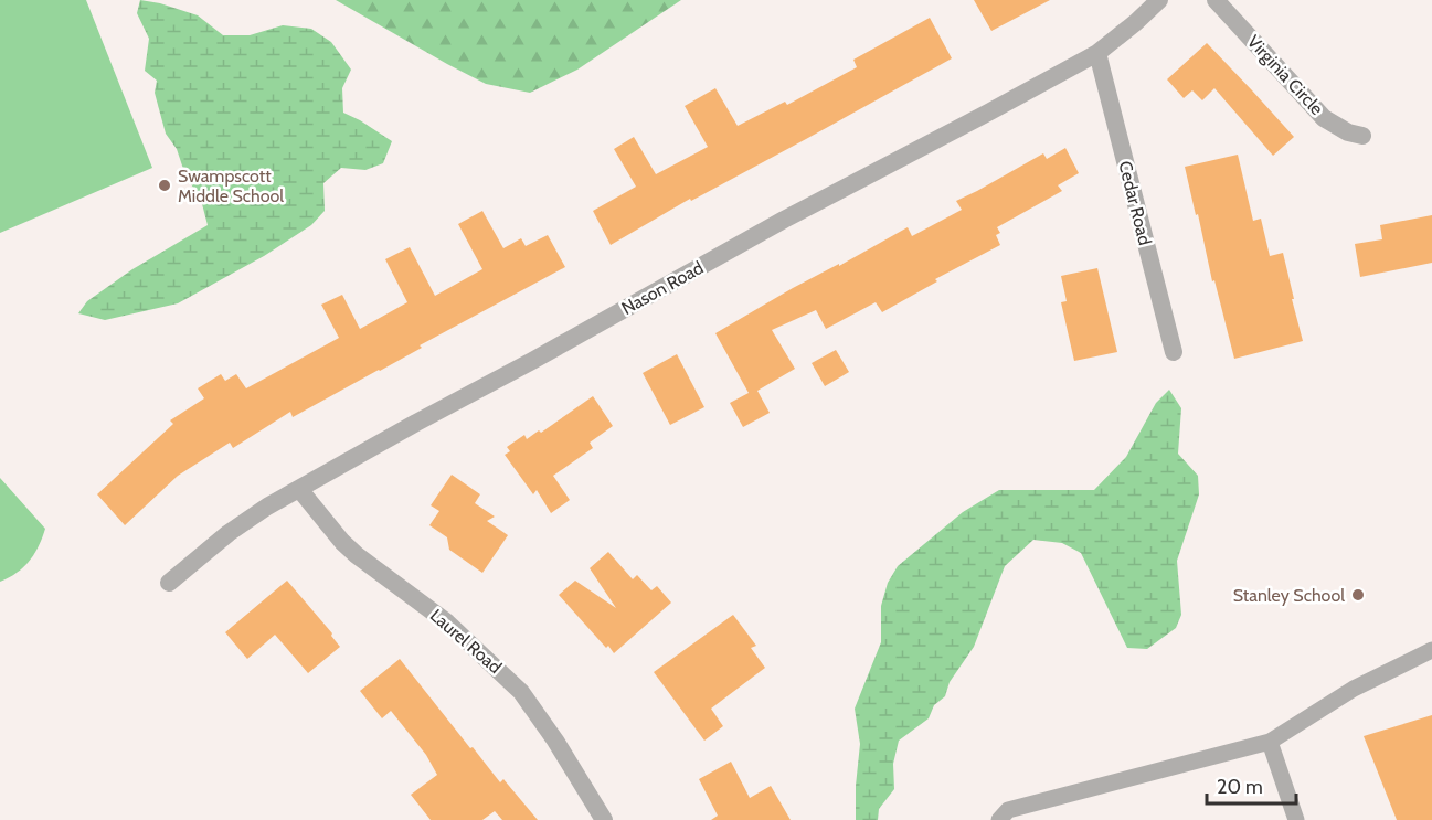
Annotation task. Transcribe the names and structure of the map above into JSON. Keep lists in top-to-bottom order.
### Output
{
  "streets": {
    "street": [
      "Virginia Circle",
      "Cedar Road",
      "Nason Road",
      "Laurel Road"
    ]
  },
  "crossings": [
    ["Cedar Road", "Nason Road"],
    ["Nason Road", "Laurel Road"]
  ],
  "places": ["Swampscott Middle School", "Stanley School"],
  "scale_bar": "20 m"
}
